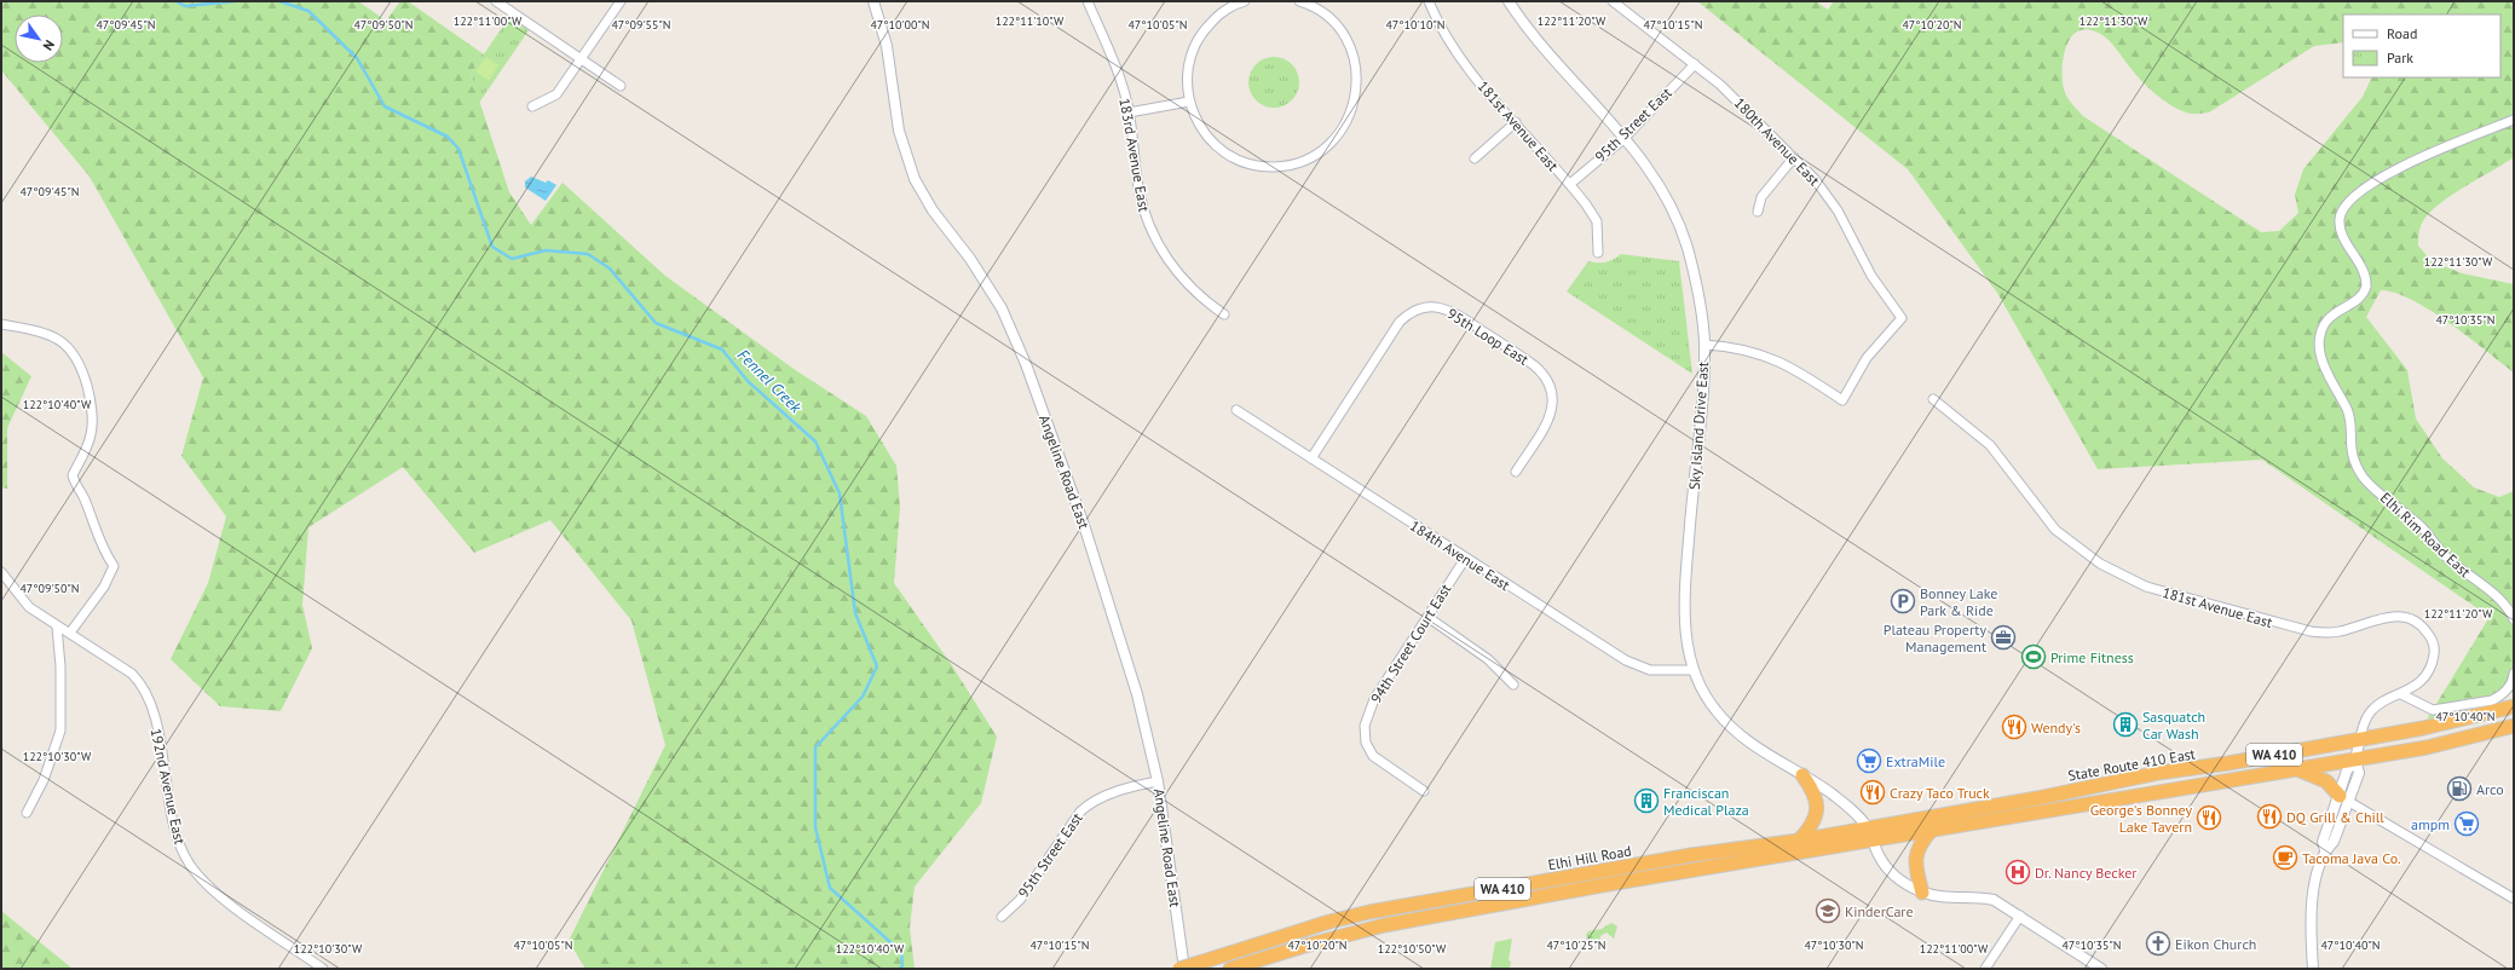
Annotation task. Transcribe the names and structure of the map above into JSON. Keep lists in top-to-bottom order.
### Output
{
  "streets": {
    "highway": ["WA 410", "State Route 410 East", "Elhi Hill Road"],
    "street": [
      "95th Street East",
      "181st Avenue East",
      "180th Avenue East",
      "183rd Avenue East",
      "95th Loop East",
      "Sky Island Drive East",
      "Angeline Road East",
      "Elhi Rim Road East",
      "184th Avenue East",
      "94th Street Court East",
      "192nd Avenue East"
    ]
  },
  "crossings": [
    ["95th Street East", "181st Avenue East"],
    ["95th Street East", "180th Avenue East"],
    ["95th Street East", "Sky Island Drive East"],
    ["95th Street East", "Angeline Road East"],
    ["181st Avenue East", "State Route 410 East"],
    ["180th Avenue East", "Sky Island Drive East"],
    ["95th Loop East", "184th Avenue East"],
    ["Sky Island Drive East", "184th Avenue East"],
    ["Sky Island Drive East", "State Route 410 East"],
    ["Sky Island Drive East", "Elhi Hill Road"],
    ["184th Avenue East", "94th Street Court East"],
    ["WA 410", "Elhi Hill Road"],
    ["State Route 410 East", "Elhi Hill Road"]
  ],
  "water": ["Fennel Creek"],
  "places": {
    "parking": ["Bonney Lake Park & Ride"],
    "office": ["Plateau Property Management"],
    "sports": ["Prime Fitness"],
    "building": ["Sasquatch Car Wash", "Franciscan Medical Plaza"],
    "restaurant": [
      "Wendy's",
      "Crazy Taco Truck",
      "DQ Grill & Chill",
      "George's Bonney Lake Tavern"
    ],
    "supermarket": ["ExtraMile", "ampm"],
    "fuel station": ["Arco"],
    "cafe": ["Tacoma Java Co."],
    "hospital": ["Dr. Nancy Becker"],
    "school or university": ["KinderCare"],
    "church": ["Eikon Church"]
  },
  "legend": ["Road", "Park"],
  "north": "bottom right",
  "coordinates": [
    "122°11'20\"W",
    "122°11'00\"W",
    "122°11'10\"W",
    "122°11'30\"W",
    "47°10'05\"N",
    "47°09'45\"N",
    "47°09'50\"N",
    "47°09'55\"N",
    "47°10'00\"N",
    "47°10'10\"N",
    "47°10'15\"N",
    "47°10'20\"N",
    "47°10'35\"N",
    "122°10'40\"W",
    "47°10'40\"N",
    "122°10'30\"W",
    "47°10'25\"N",
    "47°10'30\"N",
    "122°10'50\"W"
  ]
}
